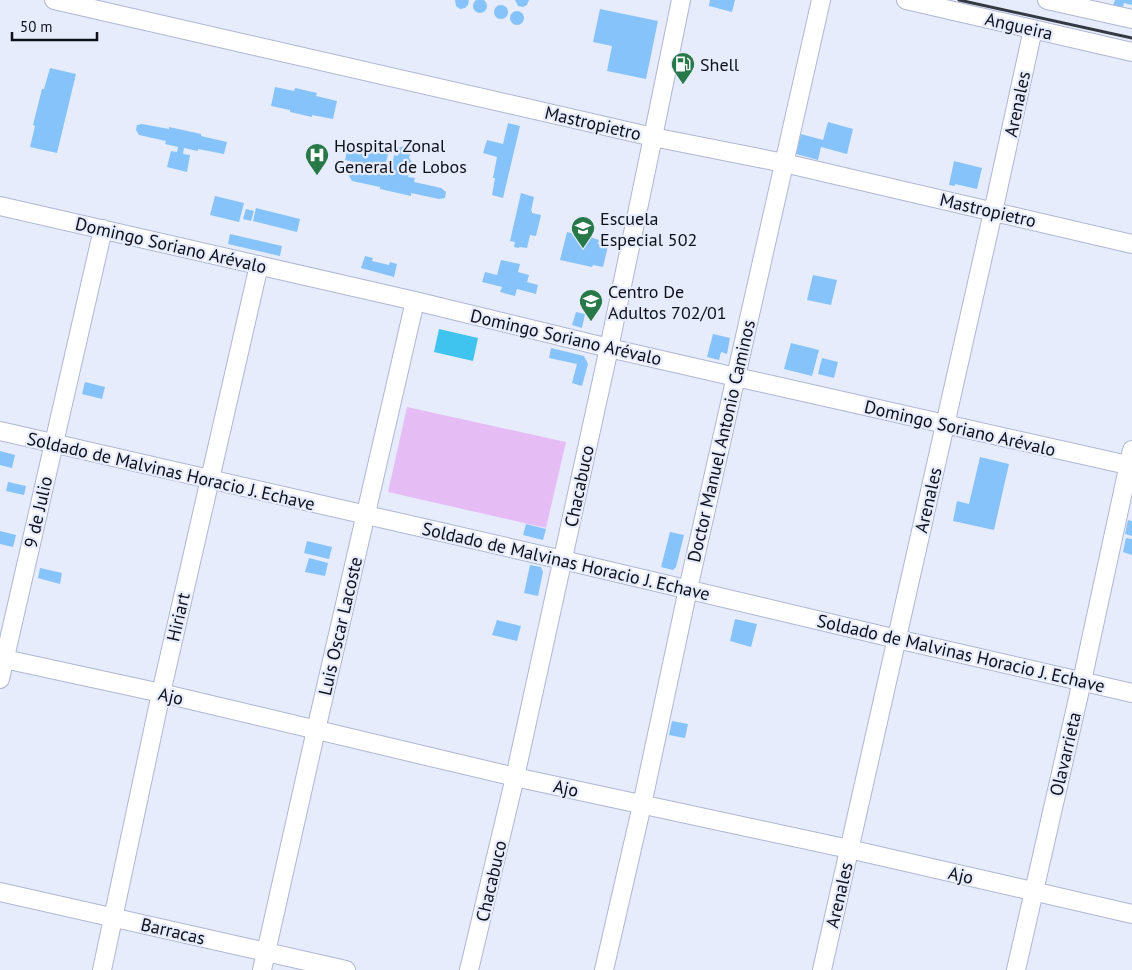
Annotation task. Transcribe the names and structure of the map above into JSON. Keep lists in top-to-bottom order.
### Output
{
  "streets": {
    "street": [
      "Angueira",
      "Arenales",
      "Mastropietro",
      "Domingo Soriano Arévalo",
      "Doctor Manuel Antonio Caminos",
      "Soldado de Malvinas Horacio J. Echave",
      "Chacabuco",
      "9 de Julio",
      "Hiriart",
      "Luis Oscar Lacoste",
      "Ajo",
      "Olavarrieta",
      "Barracas"
    ]
  },
  "crossings": [
    ["Angueira", "Arenales"],
    ["Arenales", "Mastropietro"],
    ["Arenales", "Domingo Soriano Arévalo"],
    ["Arenales", "Soldado de Malvinas Horacio J. Echave"],
    ["Arenales", "Ajo"],
    ["Mastropietro", "Doctor Manuel Antonio Caminos"],
    ["Mastropietro", "Chacabuco"],
    ["Domingo Soriano Arévalo", "Doctor Manuel Antonio Caminos"],
    ["Domingo Soriano Arévalo", "Chacabuco"],
    ["Domingo Soriano Arévalo", "9 de Julio"],
    ["Domingo Soriano Arévalo", "Hiriart"],
    ["Domingo Soriano Arévalo", "Luis Oscar Lacoste"],
    ["Domingo Soriano Arévalo", "Olavarrieta"],
    ["Doctor Manuel Antonio Caminos", "Soldado de Malvinas Horacio J. Echave"],
    ["Doctor Manuel Antonio Caminos", "Ajo"],
    ["Soldado de Malvinas Horacio J. Echave", "Chacabuco"],
    ["Soldado de Malvinas Horacio J. Echave", "9 de Julio"],
    ["Soldado de Malvinas Horacio J. Echave", "Hiriart"],
    ["Soldado de Malvinas Horacio J. Echave", "Luis Oscar Lacoste"],
    ["Soldado de Malvinas Horacio J. Echave", "Olavarrieta"],
    ["Chacabuco", "Ajo"],
    ["9 de Julio", "Ajo"],
    ["Hiriart", "Ajo"],
    ["Hiriart", "Barracas"],
    ["Luis Oscar Lacoste", "Ajo"],
    ["Luis Oscar Lacoste", "Barracas"],
    ["Ajo", "Olavarrieta"]
  ],
  "places": {
    "fuel station": ["Shell"],
    "hospital": ["Hospital Zonal General de Lobos"],
    "school or university": ["Escuela Especial 502", "Centro De Adultos 702/01"]
  },
  "scale_bar": "50 m"
}
